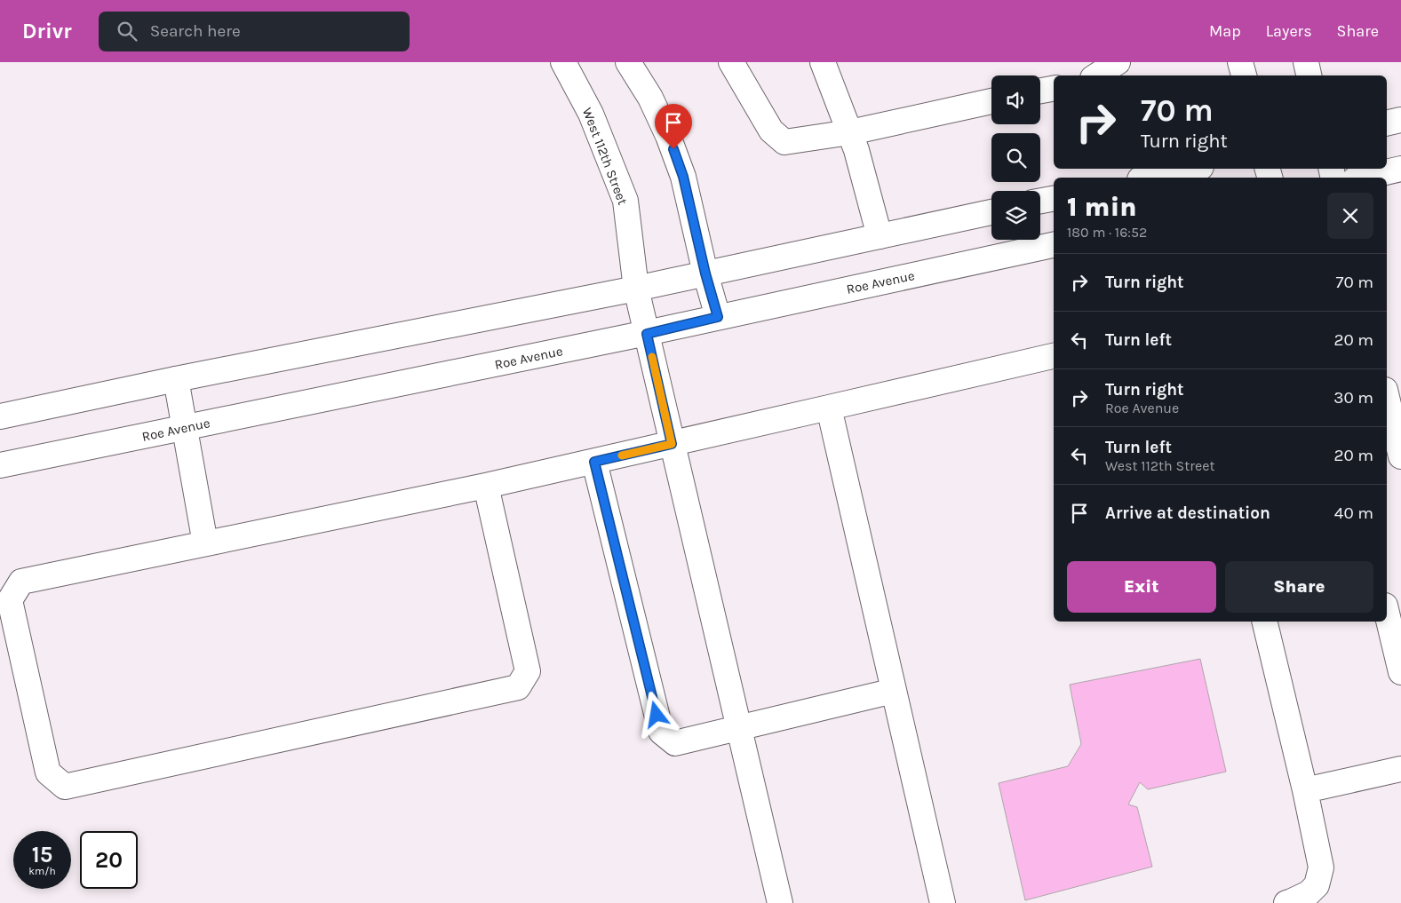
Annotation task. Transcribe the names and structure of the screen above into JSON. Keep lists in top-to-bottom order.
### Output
{
  "streets": {
    "main road": ["West 112th Street", "Roe Avenue"]
  },
  "crossings": [
    ["West 112th Street", "Roe Avenue"]
  ],
  "page": {
    "header": "Drivr",
    "search": "Search here",
    "nav": ["Map", "Layers", "Share"],
    "turn": ["70 m", "Turn right"],
    "heading": ["1 min", "180 m · 16:52"],
    "list": [
      {
        "name": "Turn right",
        "value": "70 m"
      },
      {
        "name": "Turn left",
        "value": "20 m"
      },
      {
        "name": "Turn right",
        "note": "Roe Avenue",
        "value": "30 m"
      },
      {
        "name": "Turn left",
        "note": "West 112th Street",
        "value": "20 m"
      },
      {
        "name": "Arrive at destination",
        "value": "40 m"
      }
    ],
    "buttons": ["Exit", "Share"],
    "speed": "15 km/h",
    "limit": "20"
  }
}
